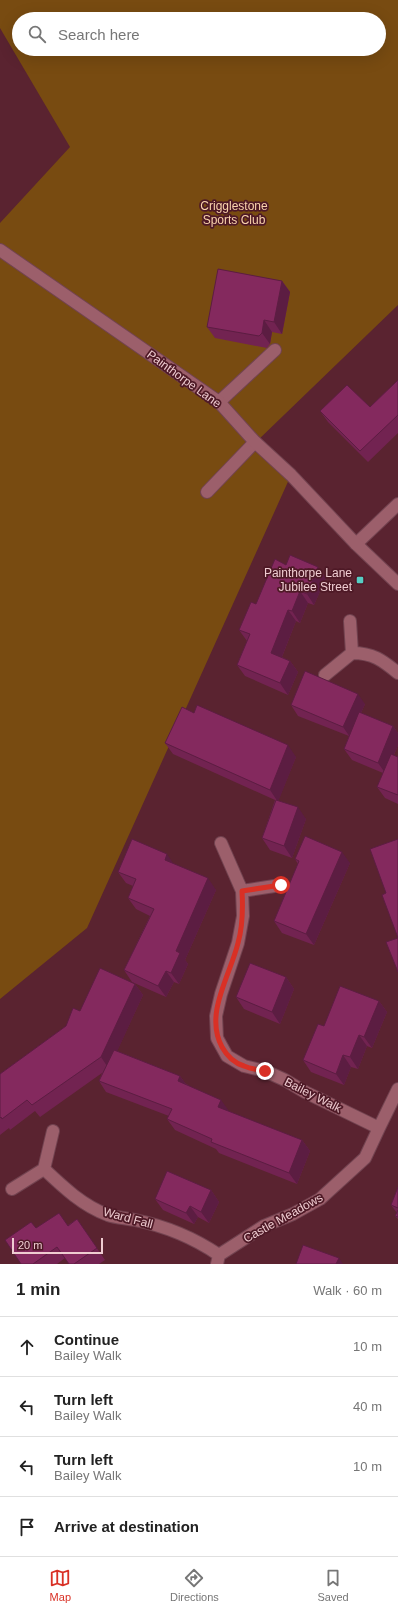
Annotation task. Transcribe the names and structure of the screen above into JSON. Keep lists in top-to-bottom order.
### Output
{
  "streets": {
    "street": [
      "Painthorpe Lane",
      "Bailey Walk",
      "Ward Fall",
      "Castle Meadows"
    ]
  },
  "crossings": [
    ["Bailey Walk", "Castle Meadows"],
    ["Ward Fall", "Castle Meadows"]
  ],
  "parks": ["Crigglestone Sports Club"],
  "places": {
    "transit": ["Painthorpe Lane Jubilee Street"]
  },
  "scale_bar": "20 m",
  "page": {
    "search": "Search here",
    "scale": "20 m",
    "heading": ["1 min", "Walk · 60 m"],
    "list": [
      ["Continue", "Bailey Walk", "10 m"],
      ["Turn left", "Bailey Walk", "40 m"],
      ["Turn left", "Bailey Walk", "10 m"],
      "Arrive at destination"
    ],
    "nav": ["Map", "Directions", "Saved"]
  }
}
